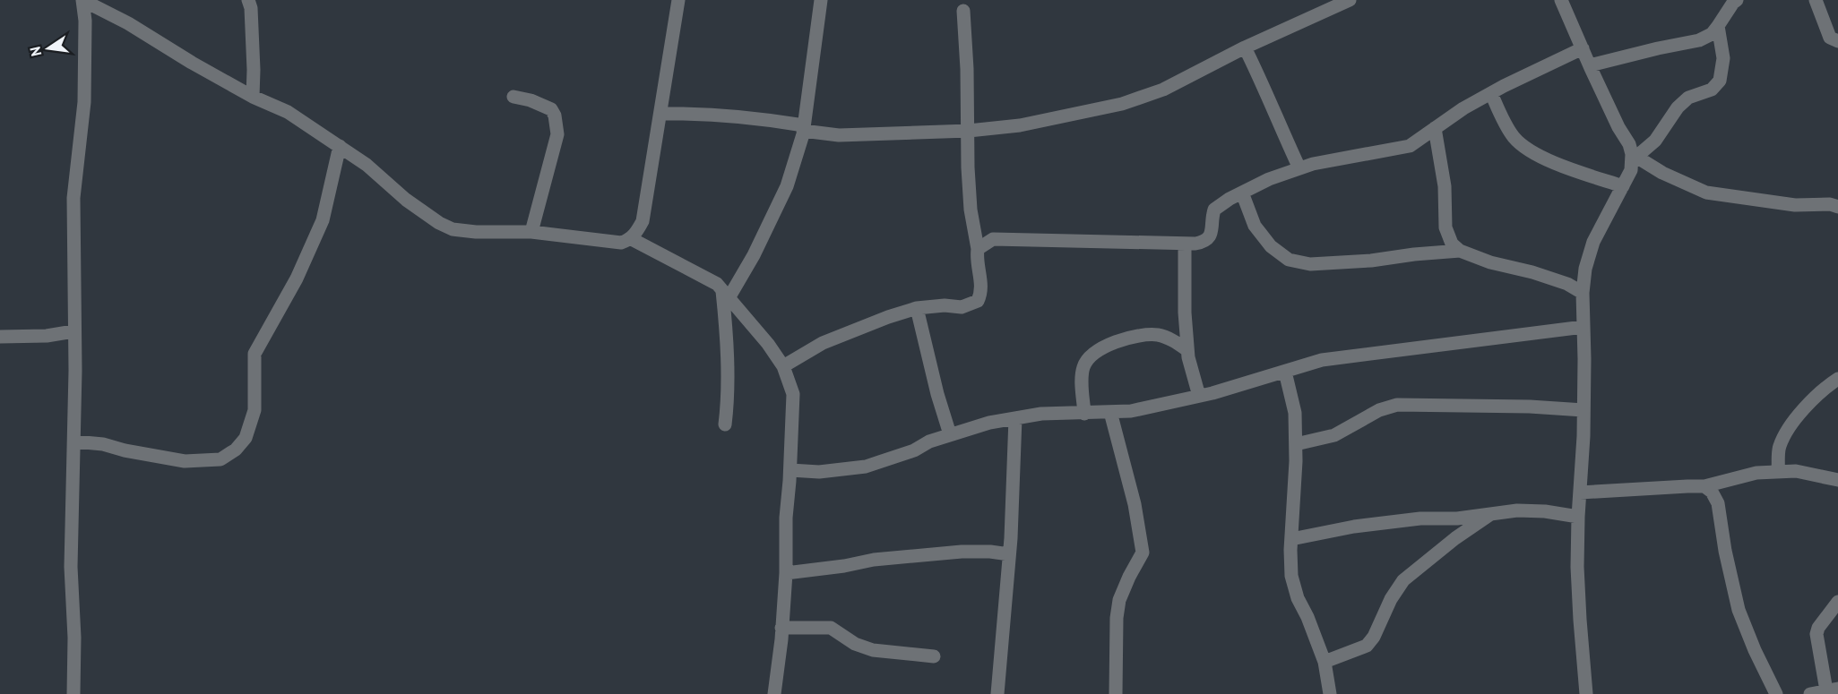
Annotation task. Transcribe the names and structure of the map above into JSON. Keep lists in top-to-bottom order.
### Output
{
  "north": "left"
}
